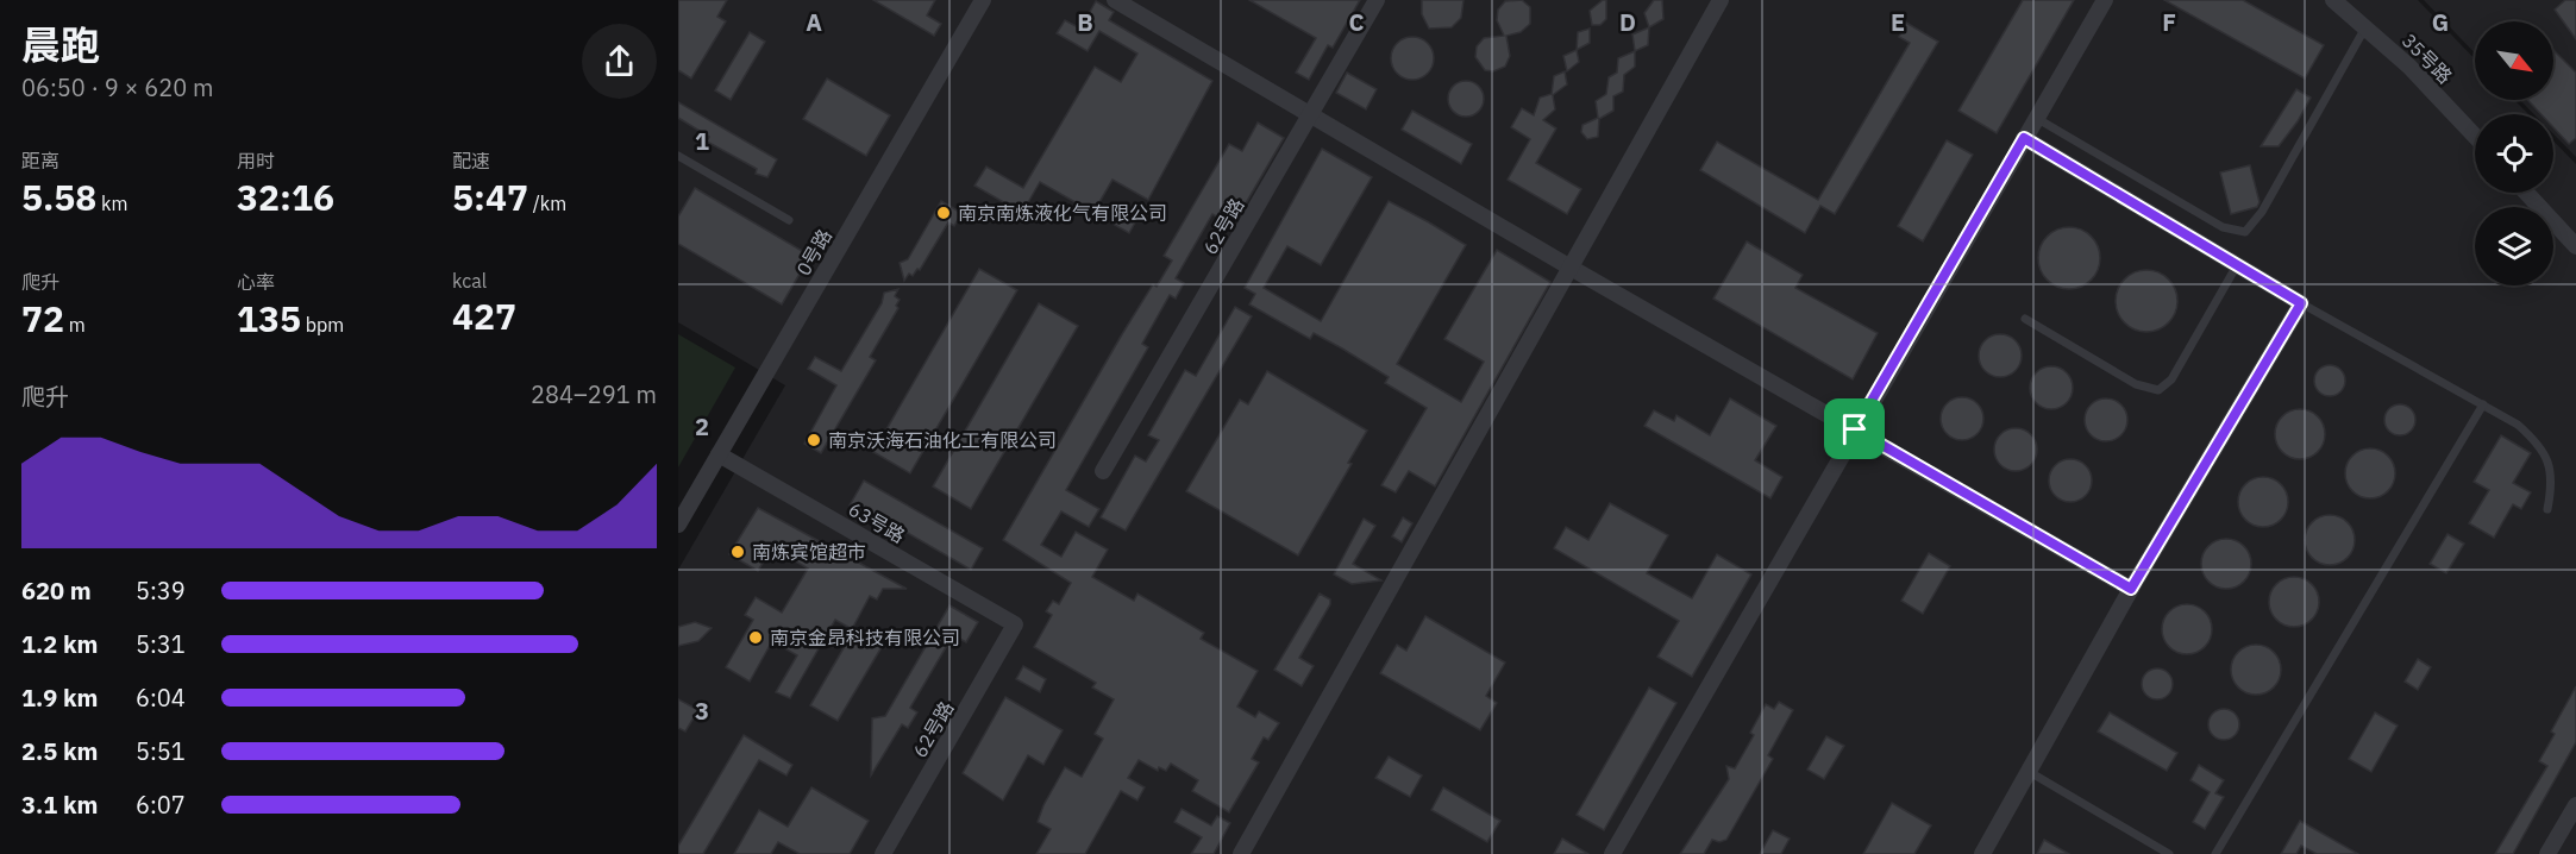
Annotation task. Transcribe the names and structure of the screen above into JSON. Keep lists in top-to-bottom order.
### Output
{
  "streets": {
    "street": [
      "35号路",
      "62号路",
      "0号路",
      "63号路"
    ]
  },
  "crossings": [
    ["62号路", "63号路"],
    ["0号路", "63号路"]
  ],
  "places": [
    "南京南炼液化气有限公司",
    "南京沃海石油化工有限公司",
    "南炼宾馆超市",
    "南京金昂科技有限公司"
  ],
  "north": "bottom right",
  "page": {
    "heading": ["晨跑", "06:50 · 9 × 620 m"],
    "stats": [
      ["距离", "5.58 km"],
      ["用时", "32:16"],
      ["配速", "5:47 /km"],
      ["爬升", "72 m"],
      ["心率", "135 bpm"],
      ["kcal", "427"]
    ],
    "chart": ["爬升", "284–291 m"],
    "list": [
      {
        "name": "620 m",
        "note": "5:39"
      },
      {
        "name": "1.2 km",
        "note": "5:31"
      },
      {
        "name": "1.9 km",
        "note": "6:04"
      },
      {
        "name": "2.5 km",
        "note": "5:51"
      },
      {
        "name": "3.1 km",
        "note": "6:07"
      }
    ]
  },
  "grid": {
    "columns": [
      "A",
      "B",
      "C",
      "D",
      "E",
      "F",
      "G"
    ],
    "rows": ["1", "2", "3"]
  }
}
